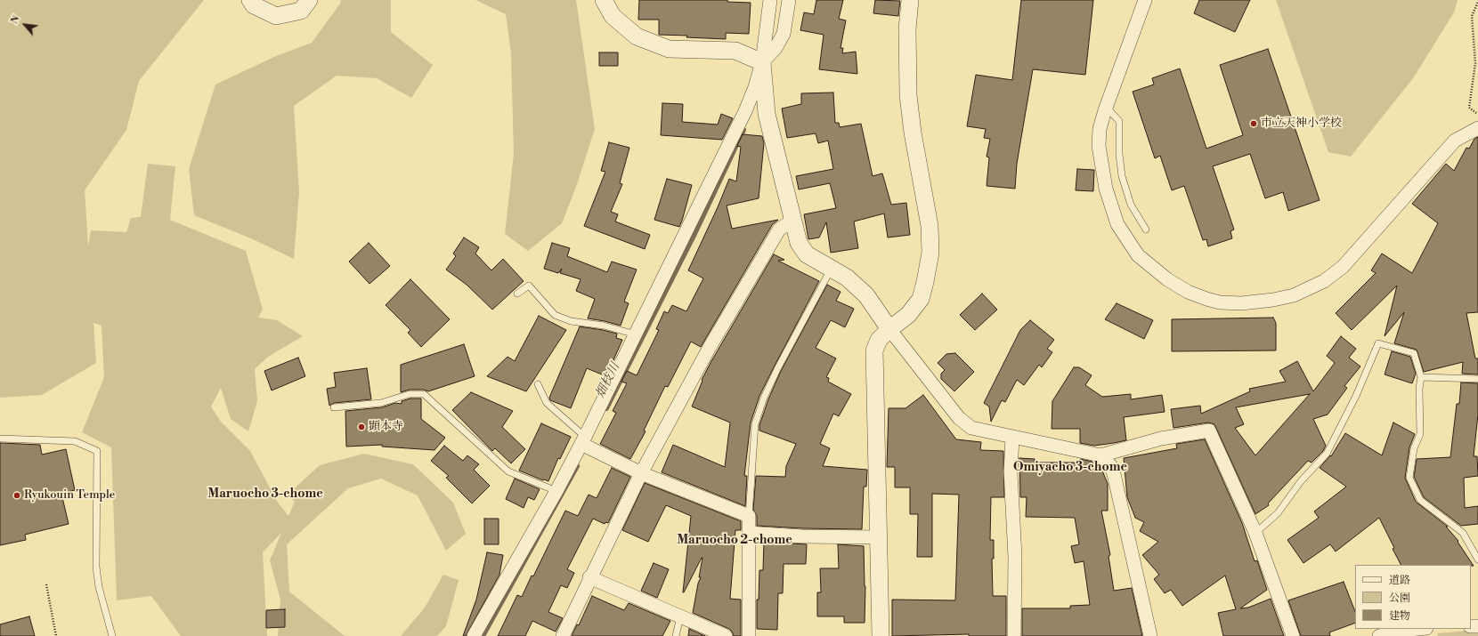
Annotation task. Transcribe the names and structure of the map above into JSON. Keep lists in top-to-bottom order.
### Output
{
  "districts": ["Omiyacho 3-chome", "Maruocho 3-chome", "Maruocho 2-chome"],
  "water": ["畑枝川"],
  "places": ["市立天神小学校", "顕本寺", "Ryukouin Temple"],
  "legend": ["道路", "公園", "建物"],
  "north": "top left"
}
